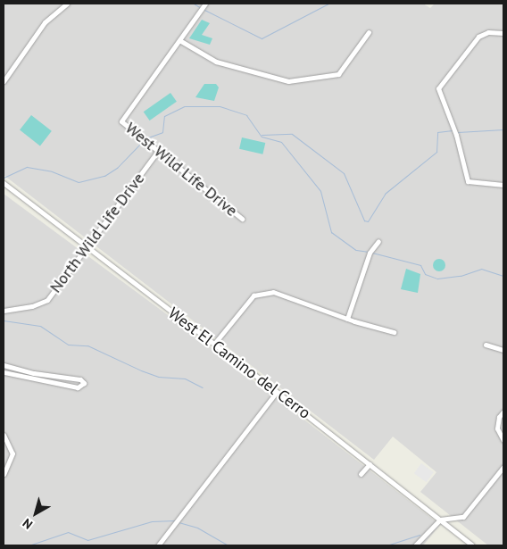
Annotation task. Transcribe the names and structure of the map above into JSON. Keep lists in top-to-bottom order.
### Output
{
  "streets": {
    "street": ["West Wild Life Drive", "North Wild Life Drive", "West El Camino del Cerro"]
  },
  "crossings": [
    ["West Wild Life Drive", "North Wild Life Drive"],
    ["North Wild Life Drive", "West El Camino del Cerro"]
  ],
  "north": "bottom left"
}
